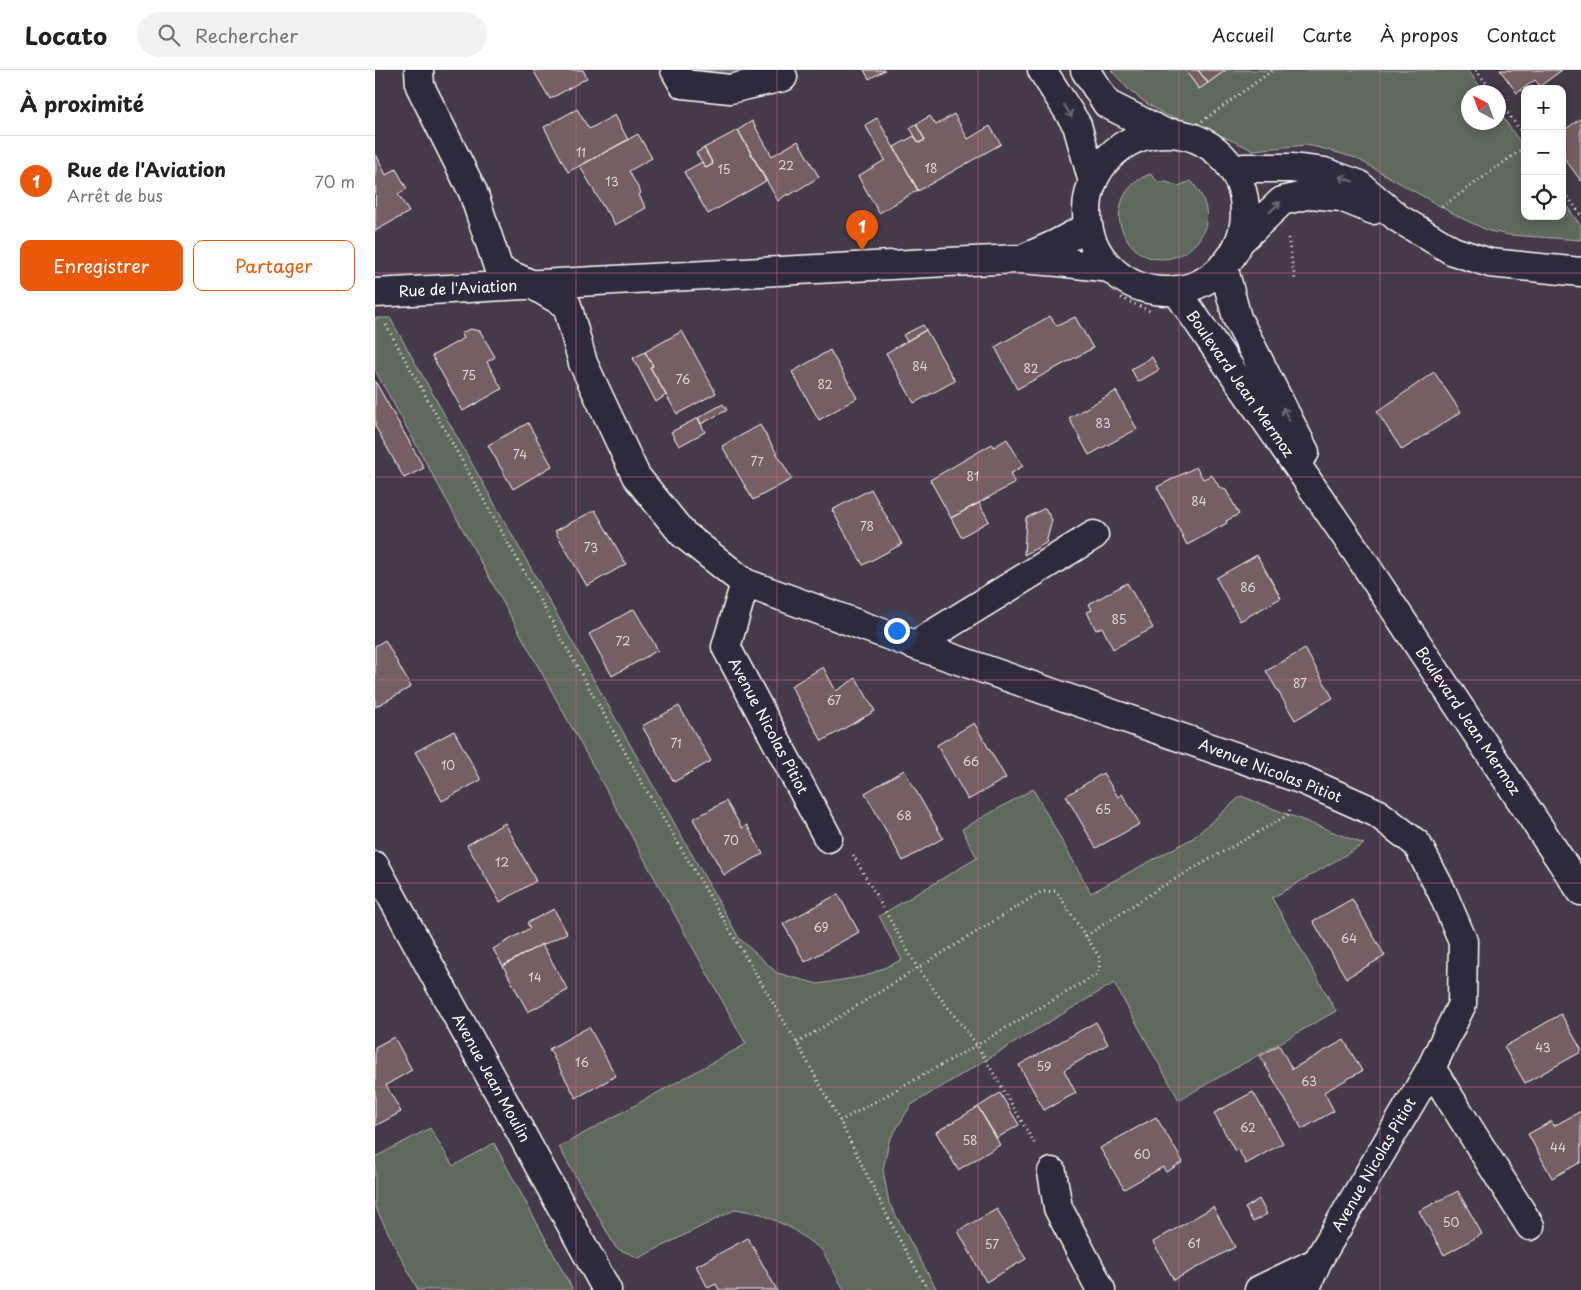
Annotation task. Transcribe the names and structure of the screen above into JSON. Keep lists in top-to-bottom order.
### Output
{
  "streets": {
    "street": [
      "Rue de l'Aviation",
      "Boulevard Jean Mermoz",
      "Avenue Nicolas Pitiot",
      "Avenue Jean Moulin"
    ]
  },
  "crossings": [
    ["Rue de l'Aviation", "Boulevard Jean Mermoz"],
    ["Rue de l'Aviation", "Avenue Nicolas Pitiot"]
  ],
  "house_numbers": [
    "11",
    "22",
    "18",
    "15",
    "13",
    "84",
    "82",
    "75",
    "76",
    "82",
    "83",
    "74",
    "77",
    "81",
    "84",
    "78",
    "73",
    "86",
    "85",
    "72",
    "87",
    "67",
    "71",
    "66",
    "10",
    "65",
    "68",
    "70",
    "12",
    "69",
    "64",
    "14",
    "43",
    "16",
    "59",
    "63",
    "62",
    "58",
    "44",
    "60",
    "50",
    "61",
    "57"
  ],
  "north": "top left",
  "page": {
    "header": "Locato",
    "search": "Rechercher",
    "nav": [
      "Accueil",
      "Carte",
      "À propos",
      "Contact"
    ],
    "heading": "À proximité",
    "map_buttons": ["+", "−"],
    "list": [
      {
        "mark": "1",
        "name": "Rue de l'Aviation",
        "note": "Arrêt de bus",
        "value": "70 m"
      }
    ],
    "pins": "1",
    "buttons": ["Enregistrer", "Partager"]
  }
}
